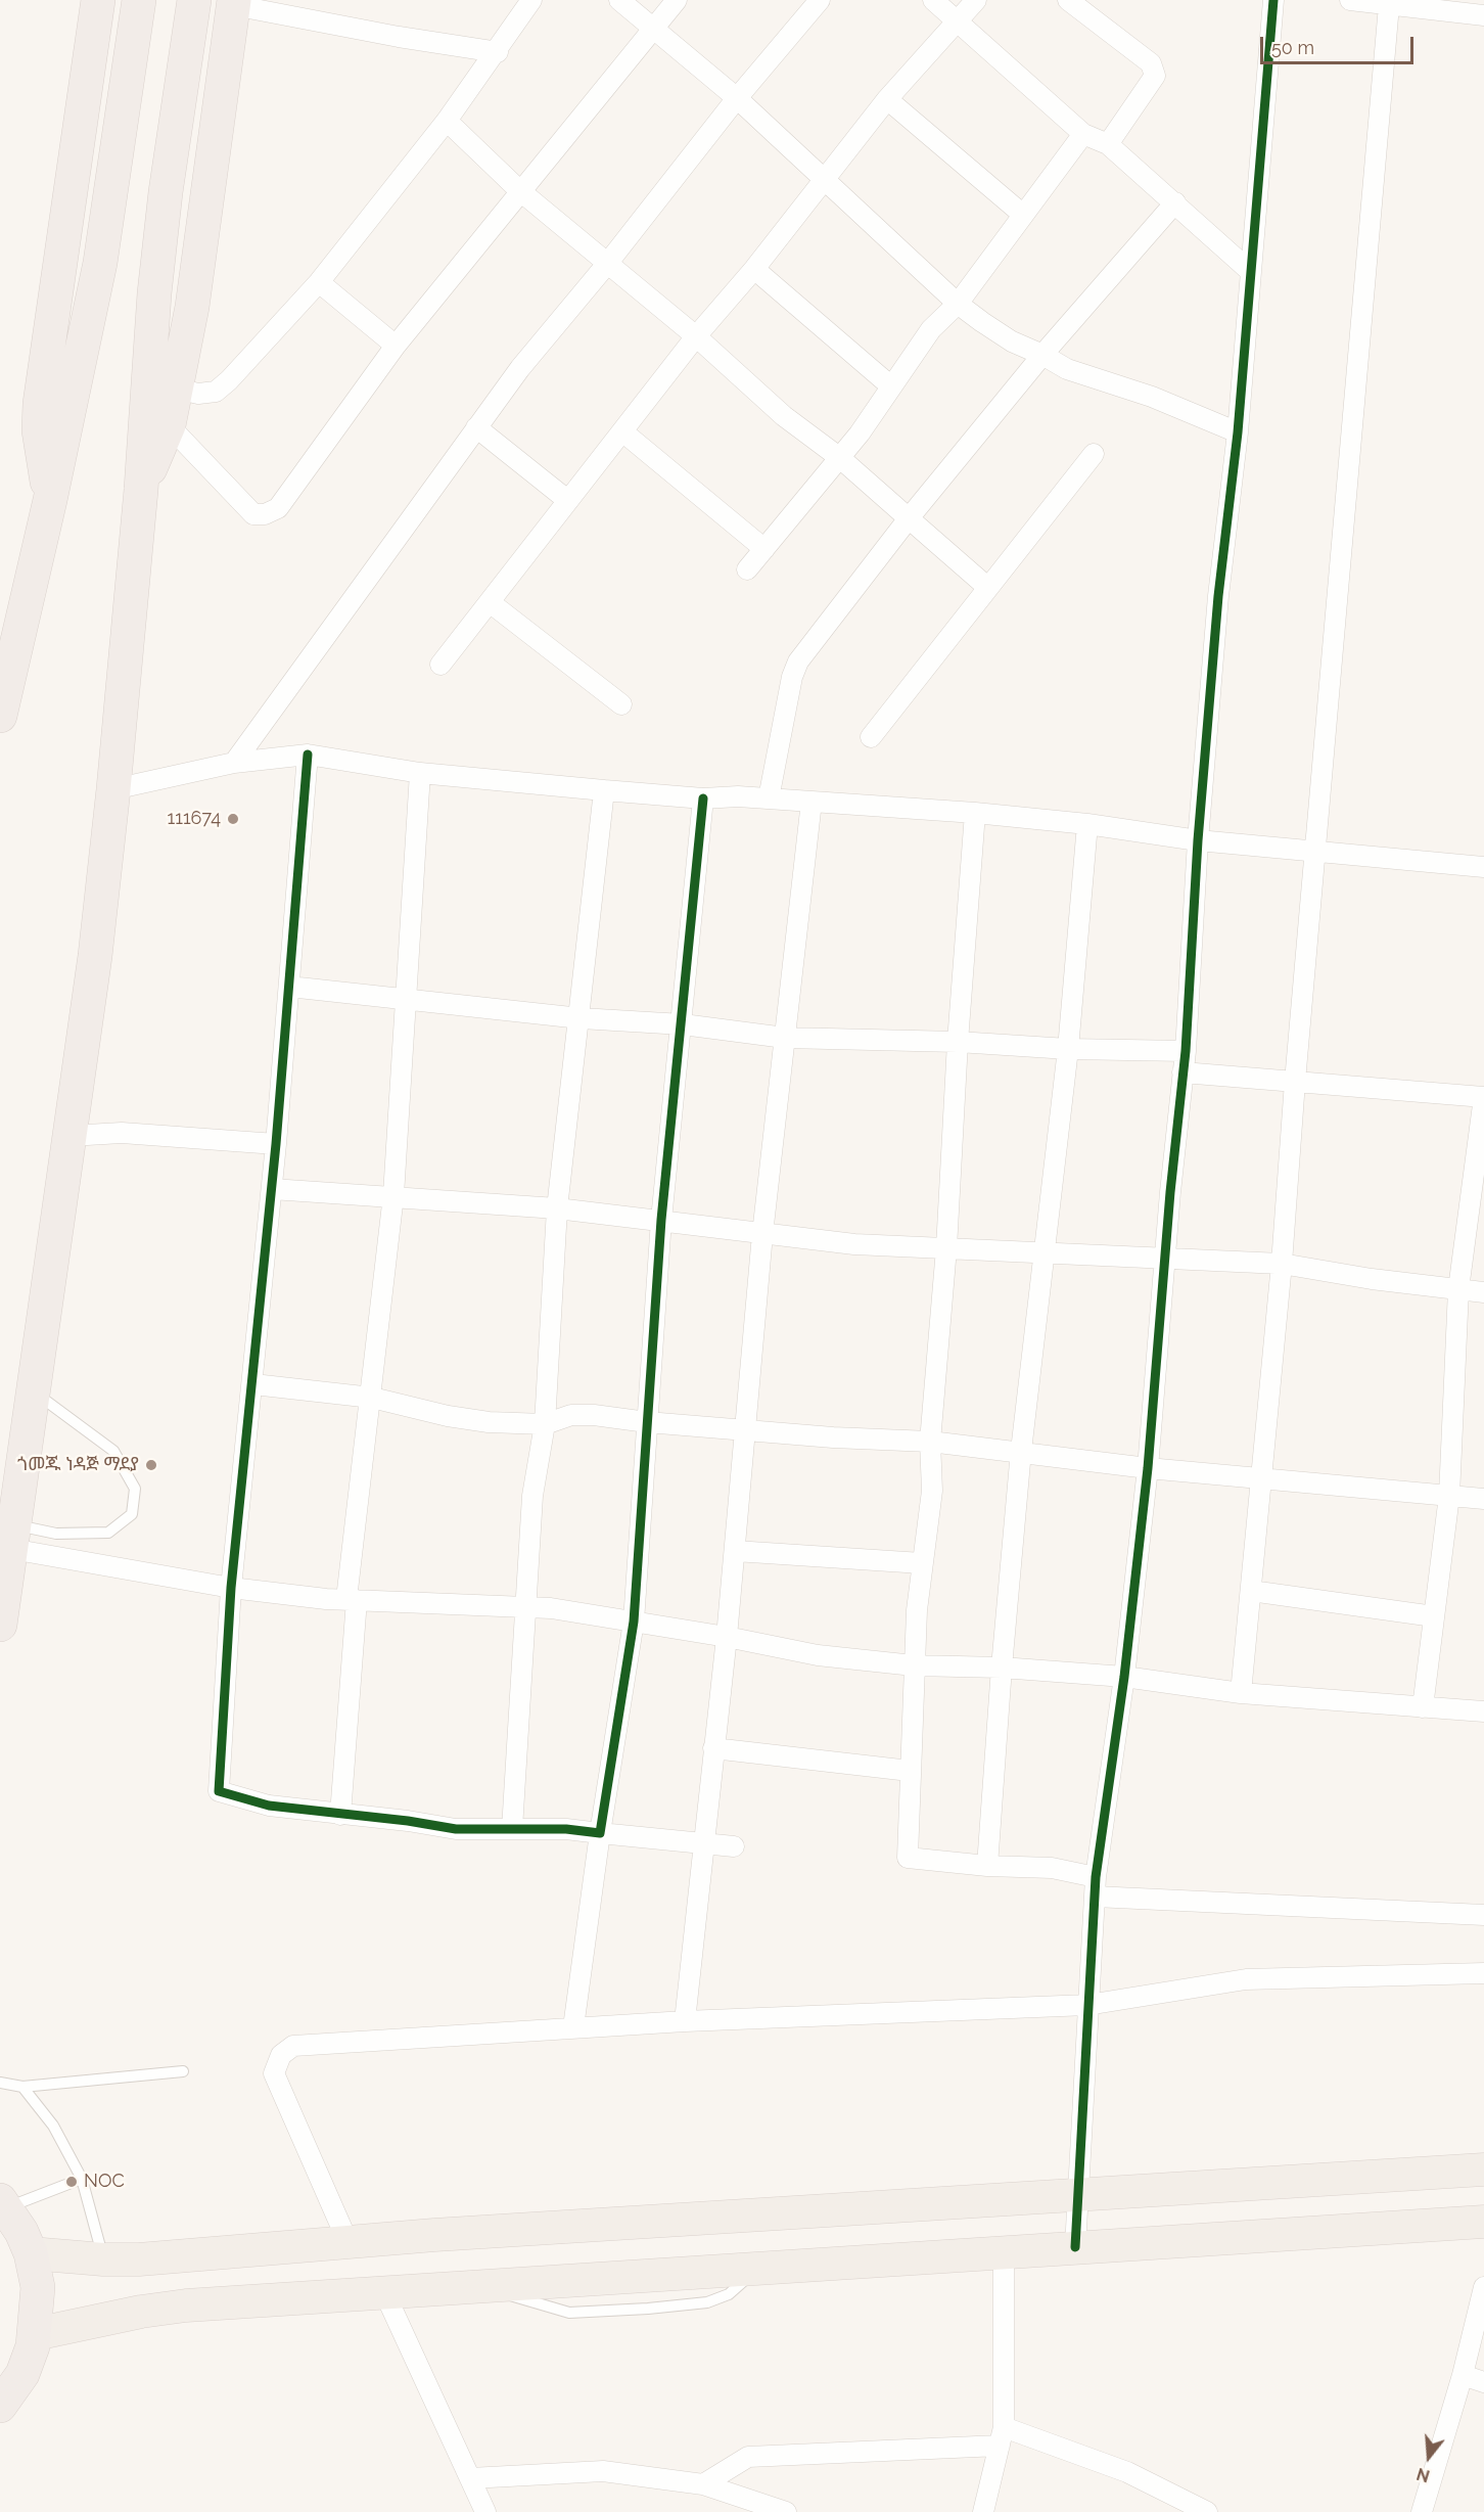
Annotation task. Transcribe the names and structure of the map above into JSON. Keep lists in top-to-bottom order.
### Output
{
  "places": ["111674", "ጎመጁ ነዳጅ ማደያ", "NOC"],
  "scale_bar": "50 m",
  "north": "bottom"
}
